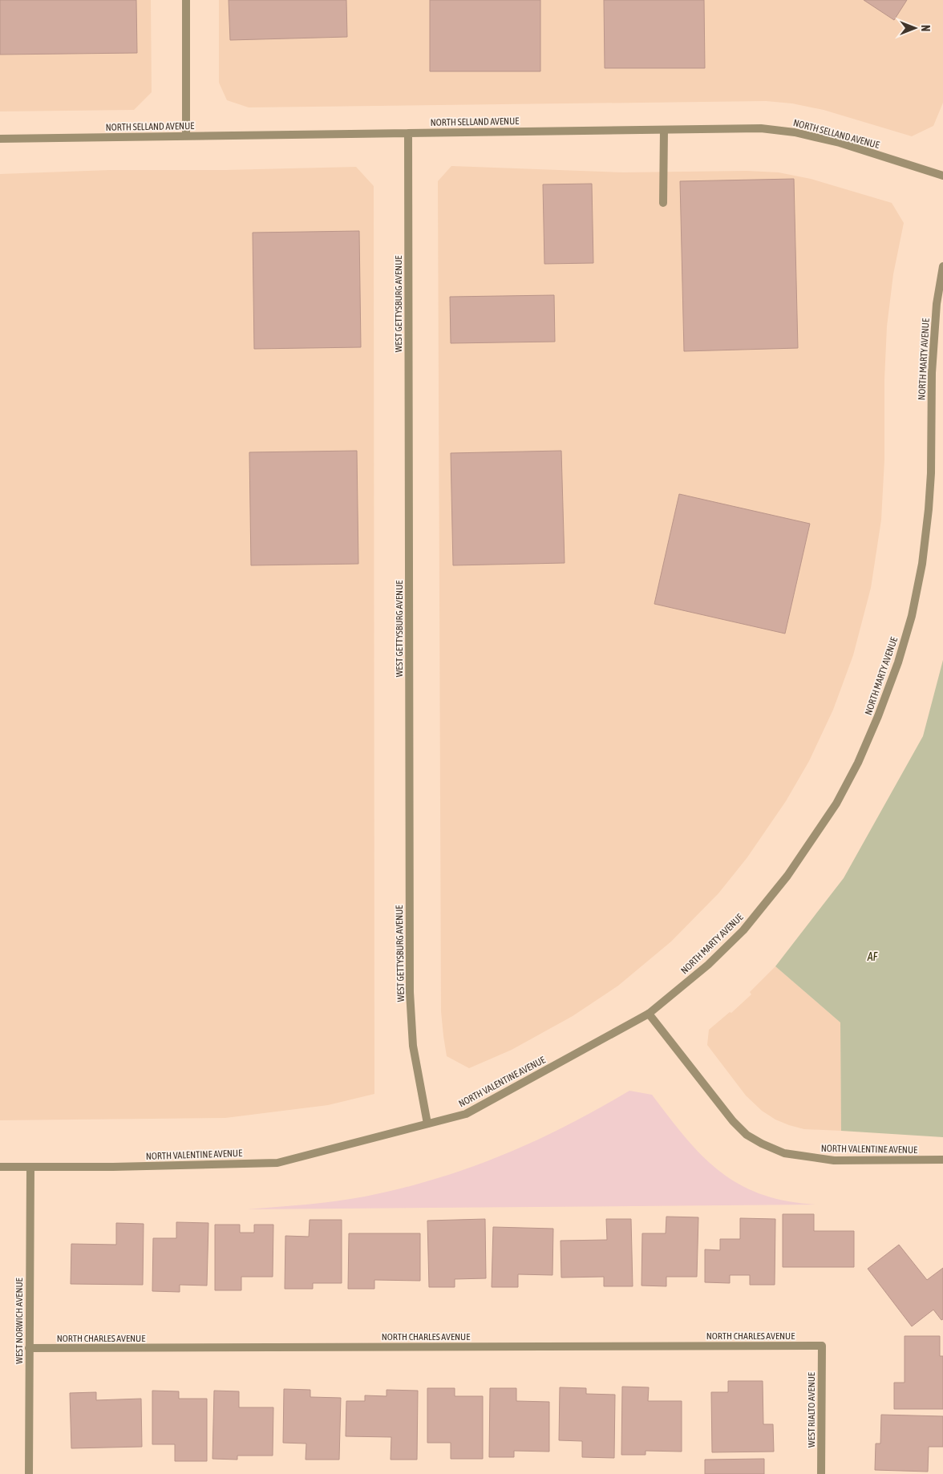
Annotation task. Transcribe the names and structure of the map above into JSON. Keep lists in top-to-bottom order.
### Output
{
  "streets": {
    "street": [
      "NORTH SELLAND AVENUE",
      "WEST GETTYSBURG AVENUE",
      "NORTH MARTY AVENUE",
      "NORTH VALENTINE AVENUE",
      "WEST NORWICH AVENUE",
      "NORTH CHARLES AVENUE",
      "WEST RIALTO AVENUE"
    ]
  },
  "crossings": [
    ["NORTH SELLAND AVENUE", "WEST GETTYSBURG AVENUE"],
    ["WEST GETTYSBURG AVENUE", "NORTH VALENTINE AVENUE"],
    ["NORTH MARTY AVENUE", "NORTH VALENTINE AVENUE"],
    ["NORTH VALENTINE AVENUE", "WEST NORWICH AVENUE"],
    ["WEST NORWICH AVENUE", "NORTH CHARLES AVENUE"],
    ["NORTH CHARLES AVENUE", "WEST RIALTO AVENUE"]
  ],
  "water": ["AF"],
  "north": "right"
}
